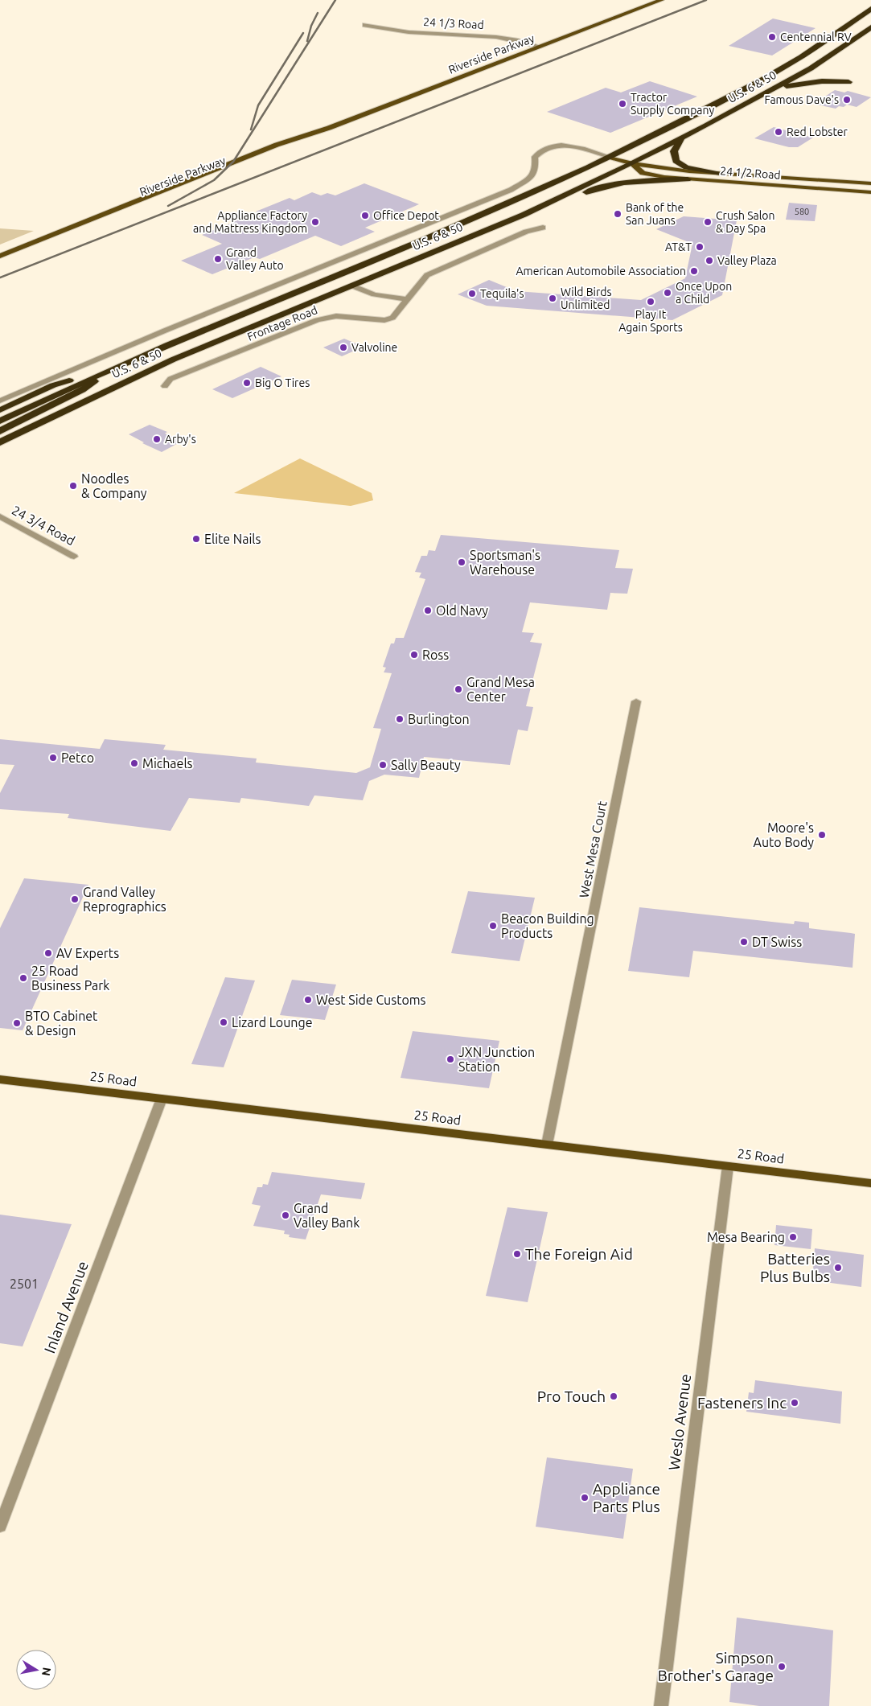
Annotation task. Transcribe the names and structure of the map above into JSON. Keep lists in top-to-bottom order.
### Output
{
  "streets": {
    "highway": ["U.S. 6 & 50"],
    "main road": ["Riverside Parkway", "24 1/2 Road", "25 Road"],
    "street": [
      "24 1/3 Road",
      "Frontage Road",
      "24 3/4 Road",
      "West Mesa Court",
      "Inland Avenue",
      "Weslo Avenue"
    ]
  },
  "crossings": [
    ["24 1/3 Road", "Riverside Parkway"],
    ["U.S. 6 & 50", "24 1/2 Road"],
    ["West Mesa Court", "25 Road"],
    ["25 Road", "Inland Avenue"],
    ["25 Road", "Weslo Avenue"]
  ],
  "places": [
    "Centennial RV",
    "Famous Dave's",
    "Tractor Supply Company",
    "Red Lobster",
    "Bank of the San Juans",
    "Office Depot",
    "Appliance Factory and Mattress Kingdom",
    "Crush Salon & Day Spa",
    "AT&T",
    "Grand Valley Auto",
    "Valley Plaza",
    "American Automobile Association",
    "Once Upon a Child",
    "Tequila's",
    "Wild Birds Unlimited",
    "Play It Again Sports",
    "Valvoline",
    "Big O Tires",
    "Arby's",
    "Noodles & Company",
    "Elite Nails",
    "Sportsman's Warehouse",
    "Old Navy",
    "Ross",
    "Grand Mesa Center",
    "Burlington",
    "Petco",
    "Michaels",
    "Sally Beauty",
    "Moore's Auto Body",
    "Grand Valley Reprographics",
    "Beacon Building Products",
    "DT Swiss",
    "AV Experts",
    "25 Road Business Park",
    "West Side Customs",
    "Lizard Lounge",
    "BTO Cabinet & Design",
    "JXN Junction Station",
    "Grand Valley Bank",
    "Mesa Bearing",
    "The Foreign Aid",
    "Batteries Plus Bulbs",
    "Pro Touch",
    "Fasteners Inc",
    "Appliance Parts Plus",
    "Simpson Brother's Garage"
  ],
  "house_numbers": ["580", "2501"],
  "north": "right"
}
